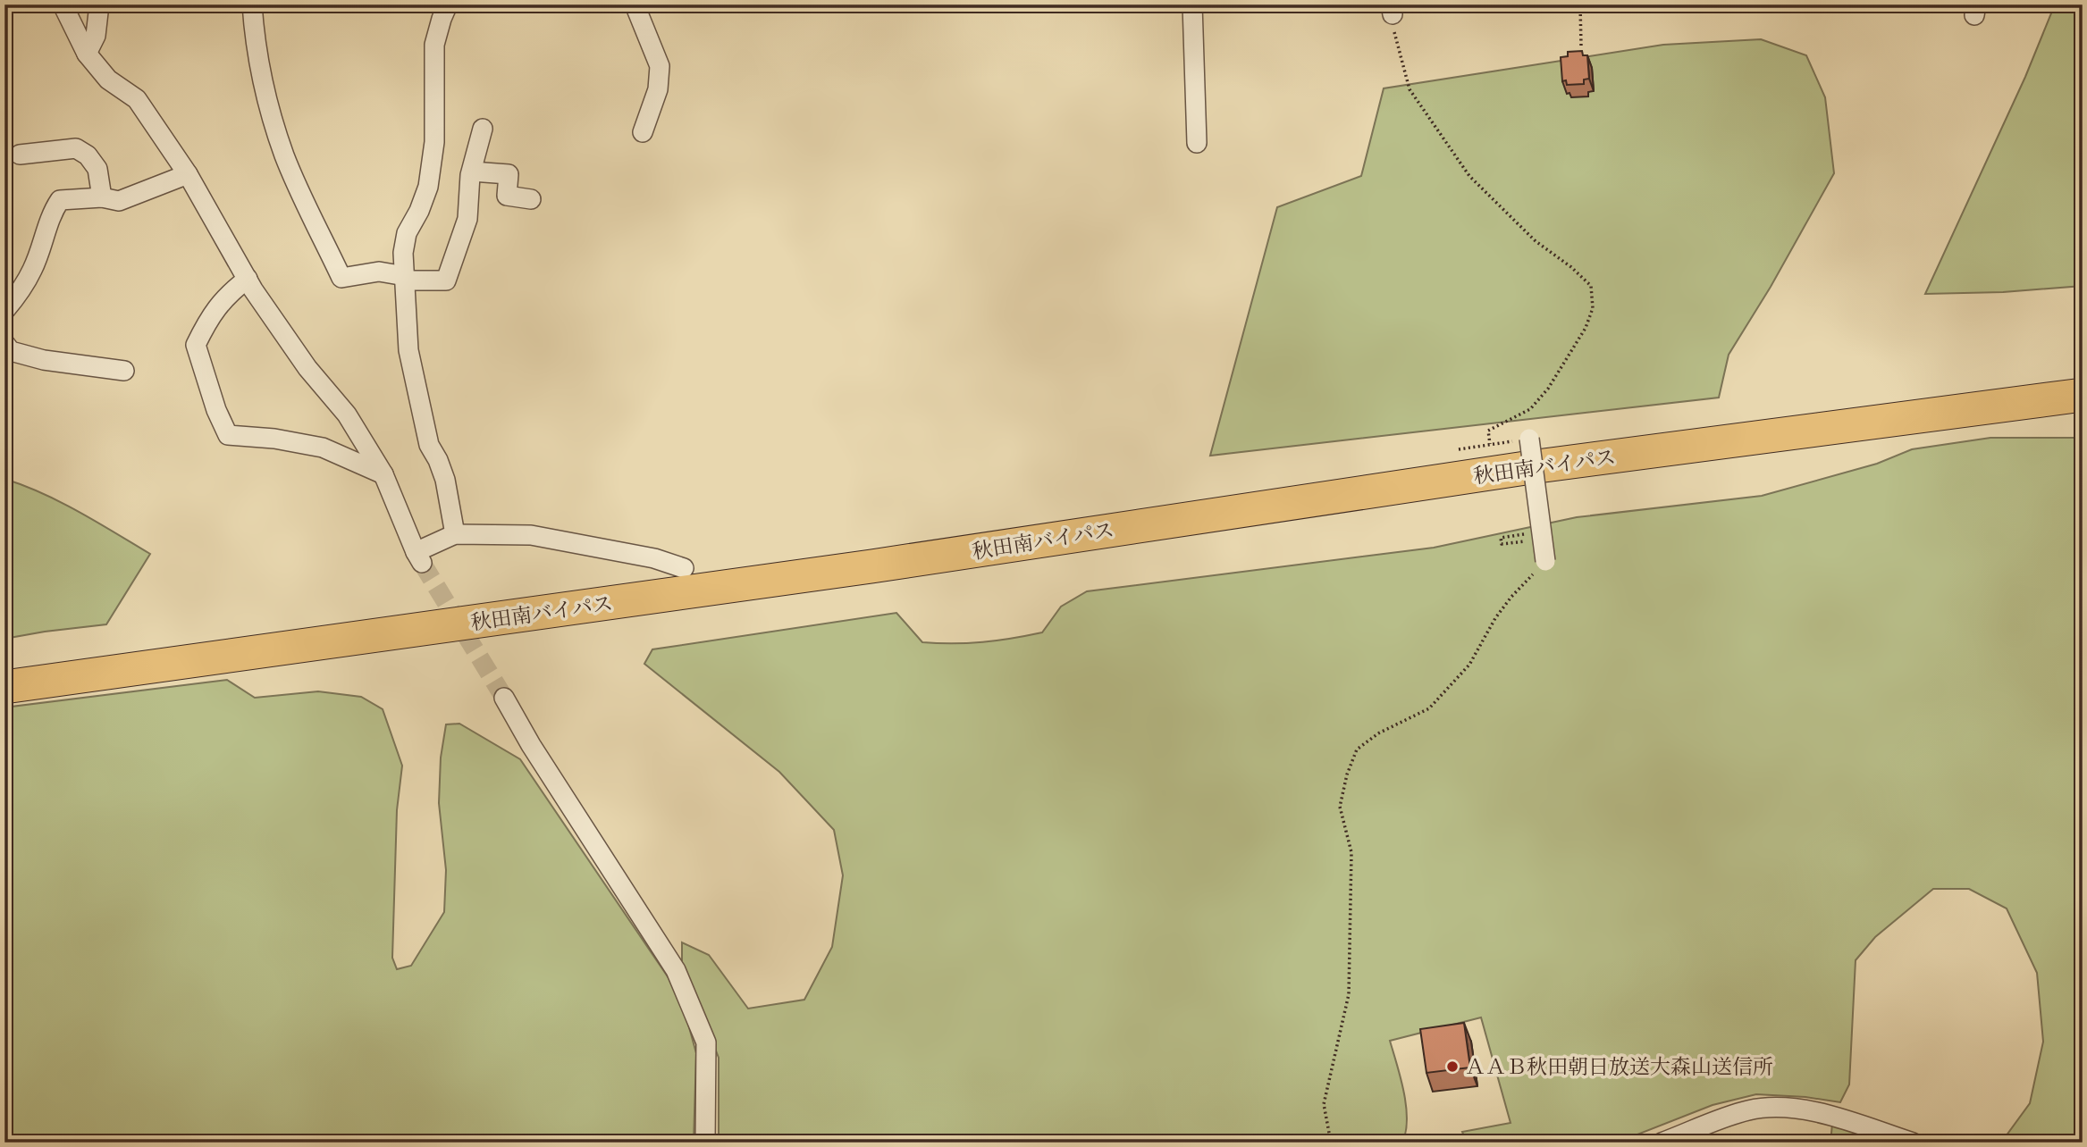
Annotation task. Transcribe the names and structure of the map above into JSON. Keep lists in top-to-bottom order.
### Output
{
  "streets": {
    "highway": ["秋田南バイパス"]
  },
  "places": ["ＡＡＢ秋田朝日放送大森山送信所"]
}
